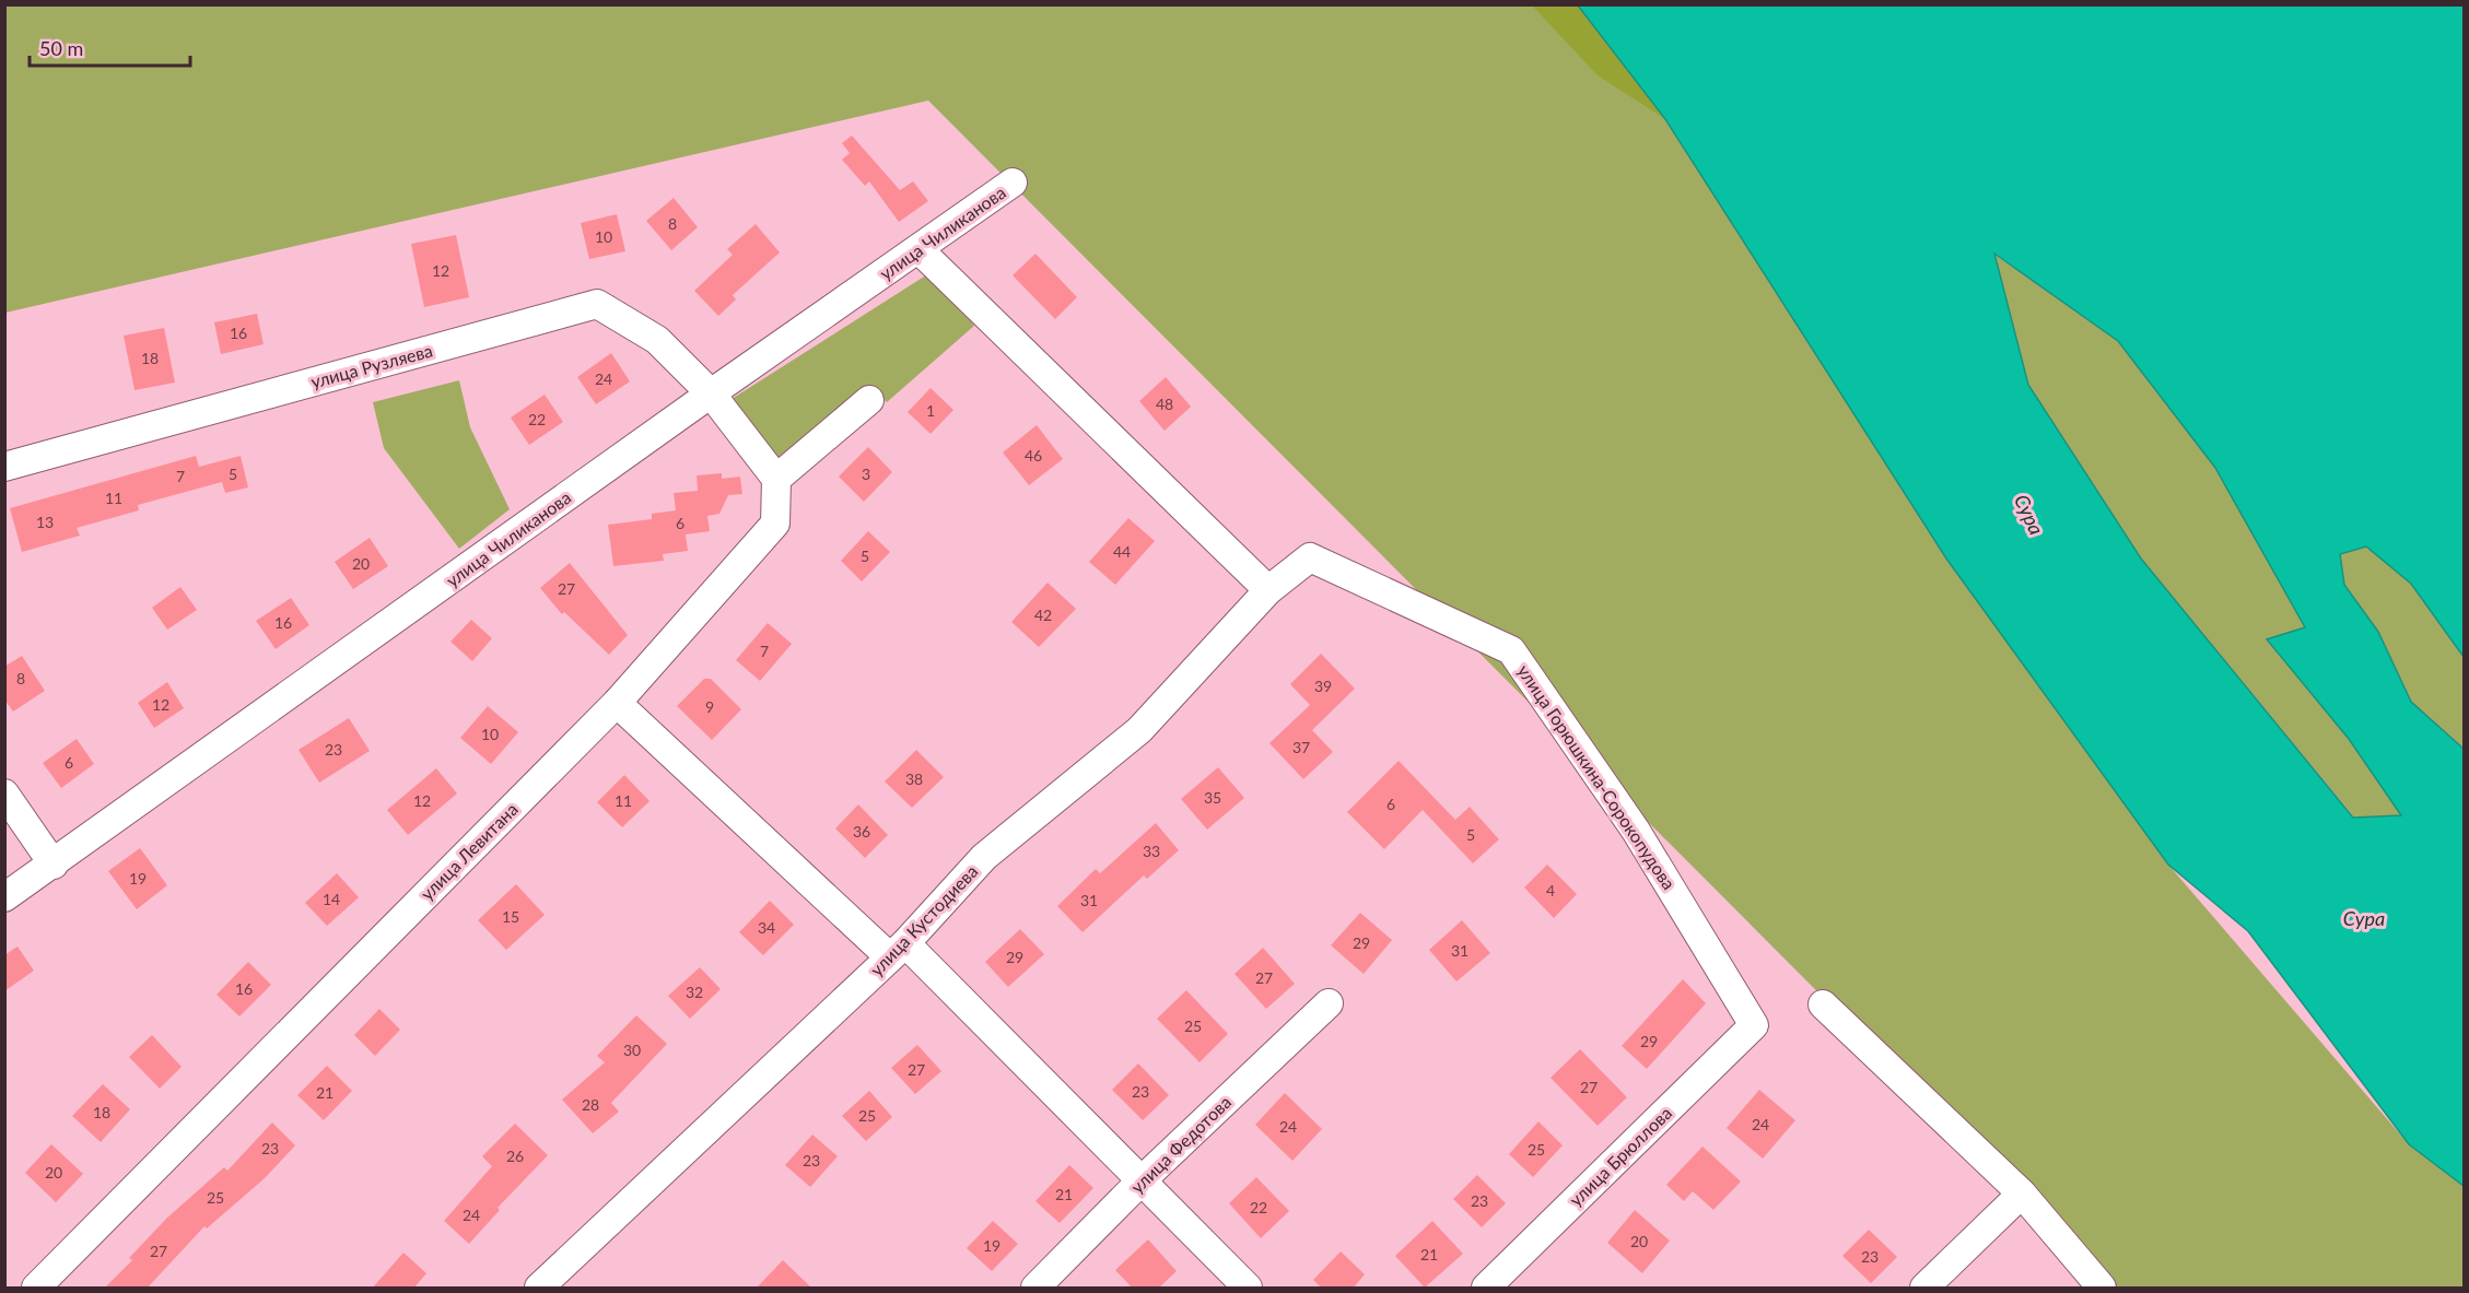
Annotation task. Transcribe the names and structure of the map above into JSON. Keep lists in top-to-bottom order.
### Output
{
  "streets": {
    "street": [
      "улица Чиликанова",
      "улица Рузляева",
      "улица Горюшкина-Сорокопудова",
      "улица Левитана",
      "улица Кустодиева",
      "улица Федотова",
      "улица Брюллова"
    ]
  },
  "crossings": [
    ["улица Чиликанова", "улица Рузляева"],
    ["улица Рузляева", "улица Левитана"],
    ["улица Горюшкина-Сорокопудова", "улица Кустодиева"],
    ["улица Горюшкина-Сорокопудова", "улица Брюллова"]
  ],
  "water": ["Сура"],
  "house_numbers": [
    "8",
    "10",
    "12",
    "16",
    "18",
    "24",
    "48",
    "1",
    "22",
    "46",
    "5",
    "3",
    "7",
    "11",
    "13",
    "6",
    "44",
    "5",
    "20",
    "27",
    "42",
    "16",
    "7",
    "8",
    "39",
    "12",
    "9",
    "10",
    "37",
    "23",
    "6",
    "38",
    "35",
    "12",
    "11",
    "6",
    "36",
    "5",
    "33",
    "19",
    "4",
    "14",
    "31",
    "15",
    "34",
    "29",
    "31",
    "29",
    "27",
    "16",
    "32",
    "25",
    "29",
    "30",
    "27",
    "27",
    "23",
    "21",
    "28",
    "18",
    "25",
    "24",
    "24",
    "23",
    "25",
    "26",
    "23",
    "20",
    "21",
    "25",
    "23",
    "22",
    "24",
    "20",
    "19",
    "27",
    "21",
    "23"
  ],
  "scale_bar": "50 m"
}
